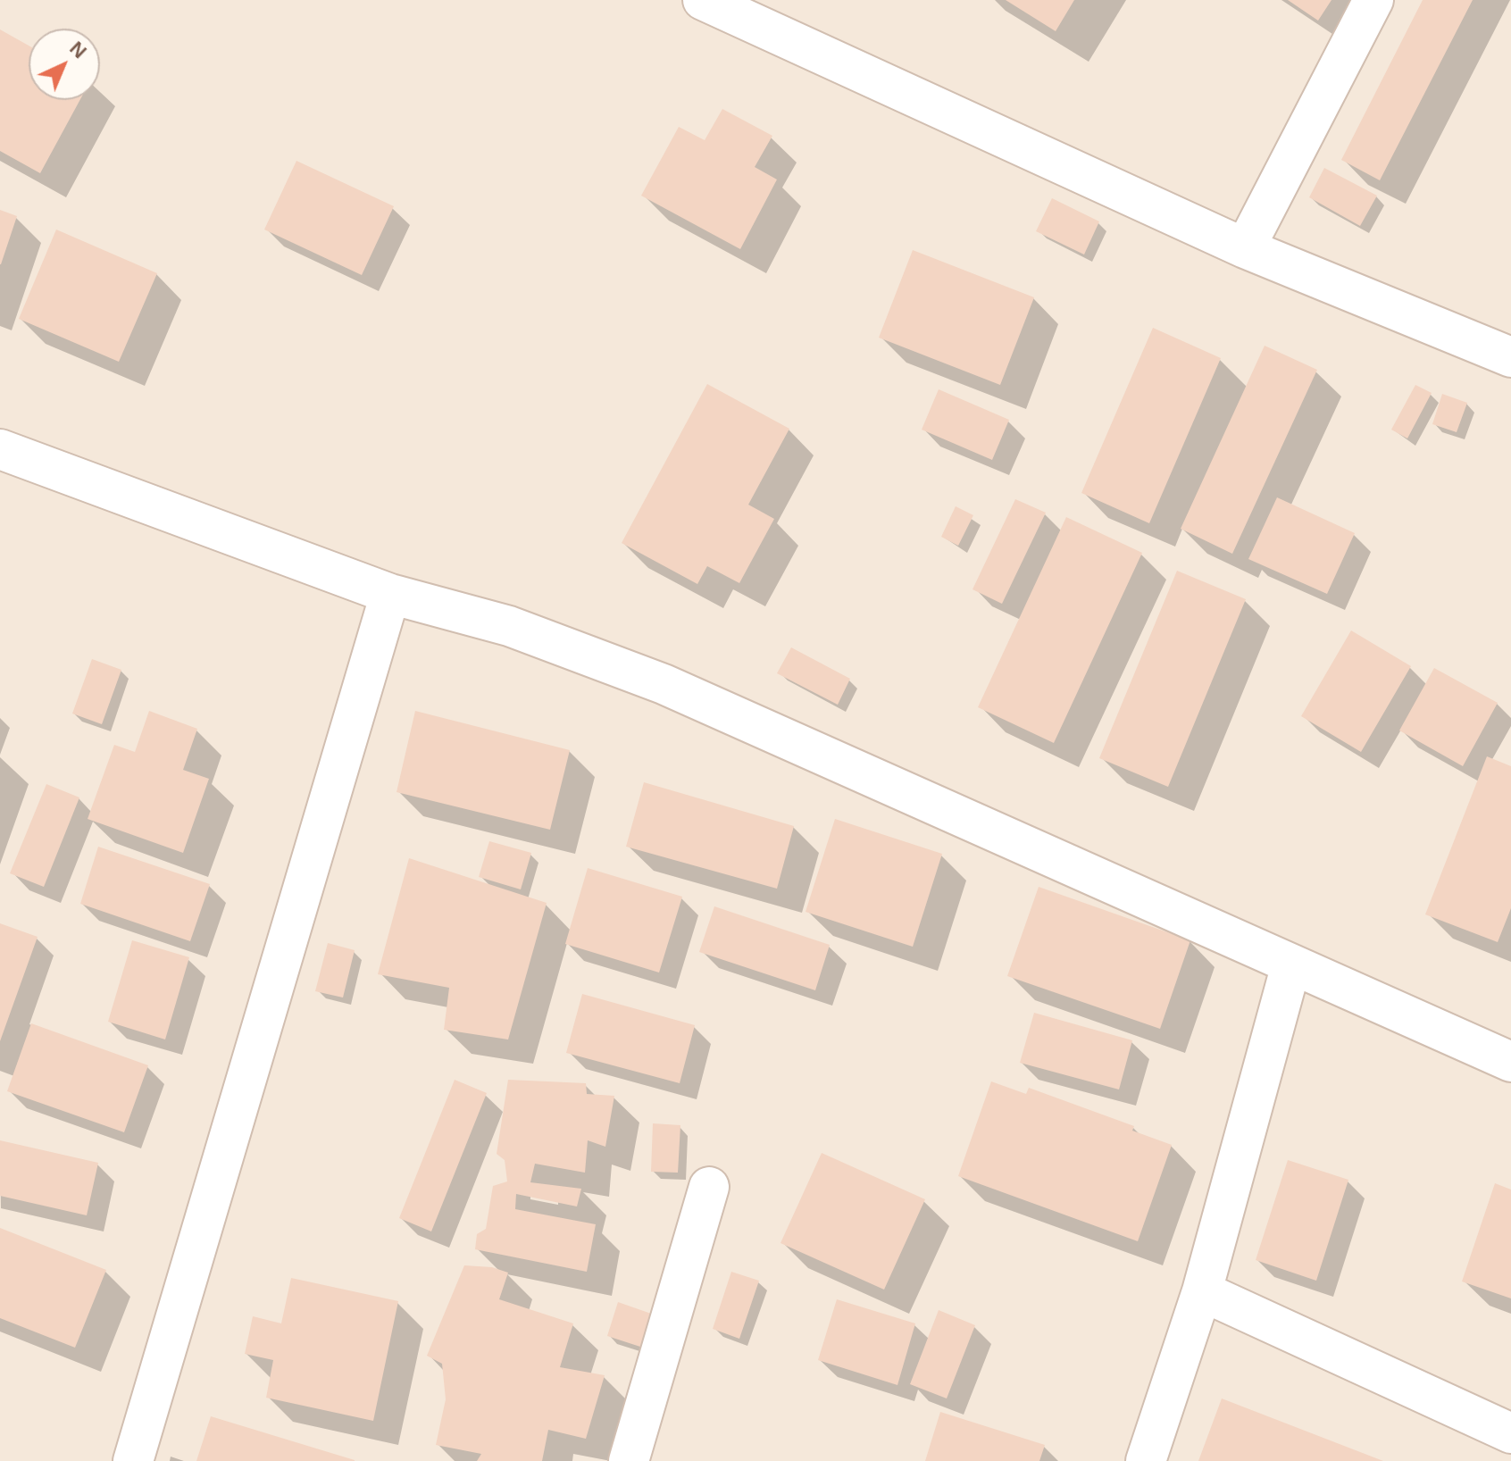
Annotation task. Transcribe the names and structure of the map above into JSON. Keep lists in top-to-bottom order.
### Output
{
  "north": "top right"
}
